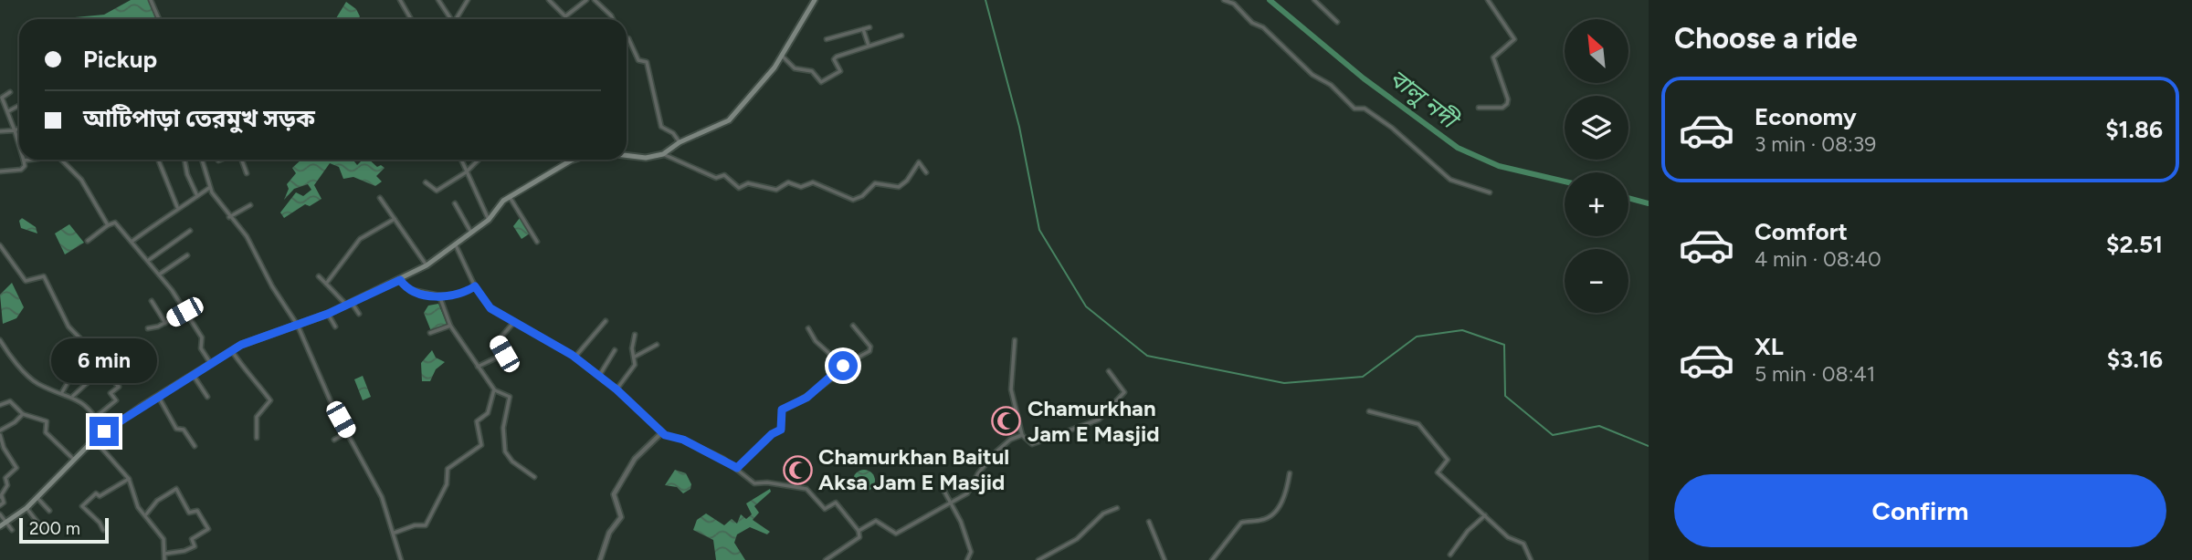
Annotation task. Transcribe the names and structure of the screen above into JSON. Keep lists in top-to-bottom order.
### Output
{
  "water": ["বালু নদী"],
  "places": {
    "mosque": ["Chamurkhan Jam E Masjid", "Chamurkhan Baitul Aksa Jam E Masjid"]
  },
  "scale_bar": "200 m",
  "north": "top left",
  "page": {
    "heading": "Choose a ride",
    "map_buttons": ["+", "−"],
    "banner": ["Pickup", "আটিপাড়া তেরমুখ সড়ক"],
    "list": [
      {
        "name": "Economy",
        "note": "3 min · 08:39",
        "value": "$1.86"
      },
      {
        "name": "Comfort",
        "note": "4 min · 08:40",
        "value": "$2.51"
      },
      {
        "name": "XL",
        "note": "5 min · 08:41",
        "value": "$3.16"
      }
    ],
    "bubble": "6 min",
    "buttons": "Confirm",
    "scale": "200 m"
  }
}
